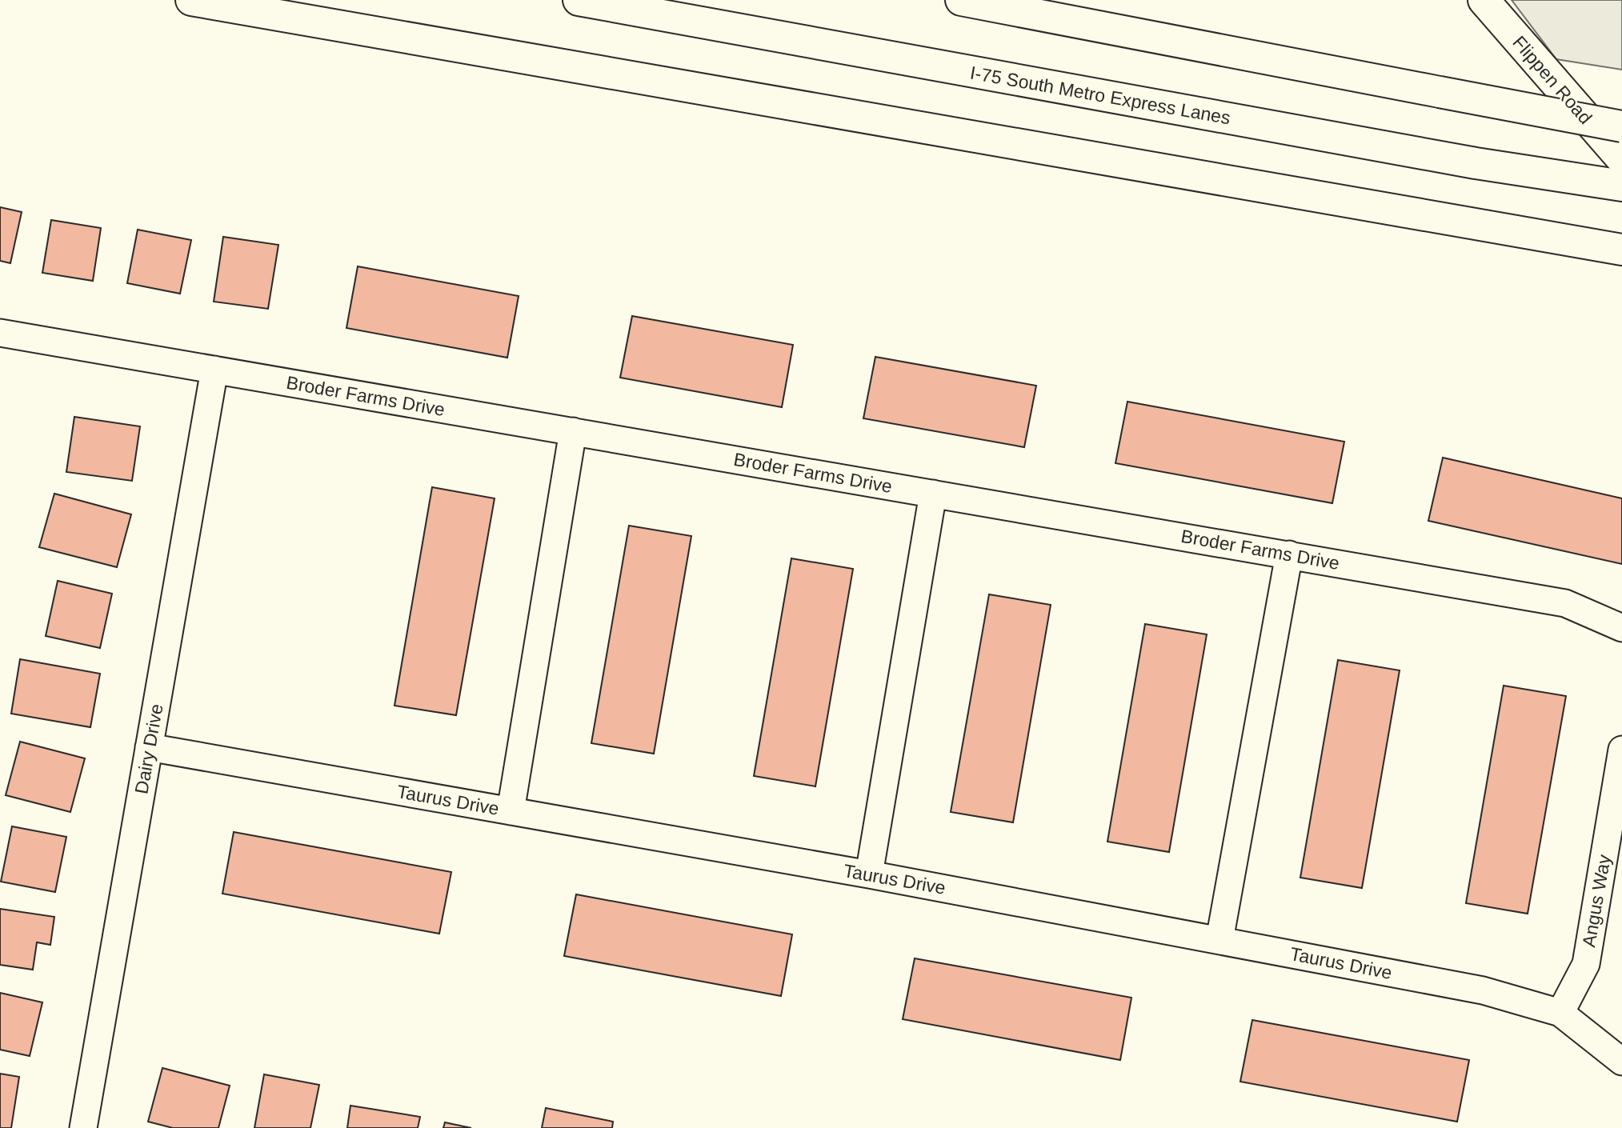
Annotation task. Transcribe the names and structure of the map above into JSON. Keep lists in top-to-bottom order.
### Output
{
  "streets": {
    "main road": ["Flippen Road", "I-75 South Metro Express Lanes"],
    "street": [
      "Broder Farms Drive",
      "Dairy Drive",
      "Taurus Drive",
      "Angus Way"
    ]
  },
  "crossings": [
    ["Broder Farms Drive", "Dairy Drive"],
    ["Dairy Drive", "Taurus Drive"],
    ["Taurus Drive", "Angus Way"]
  ]
}
